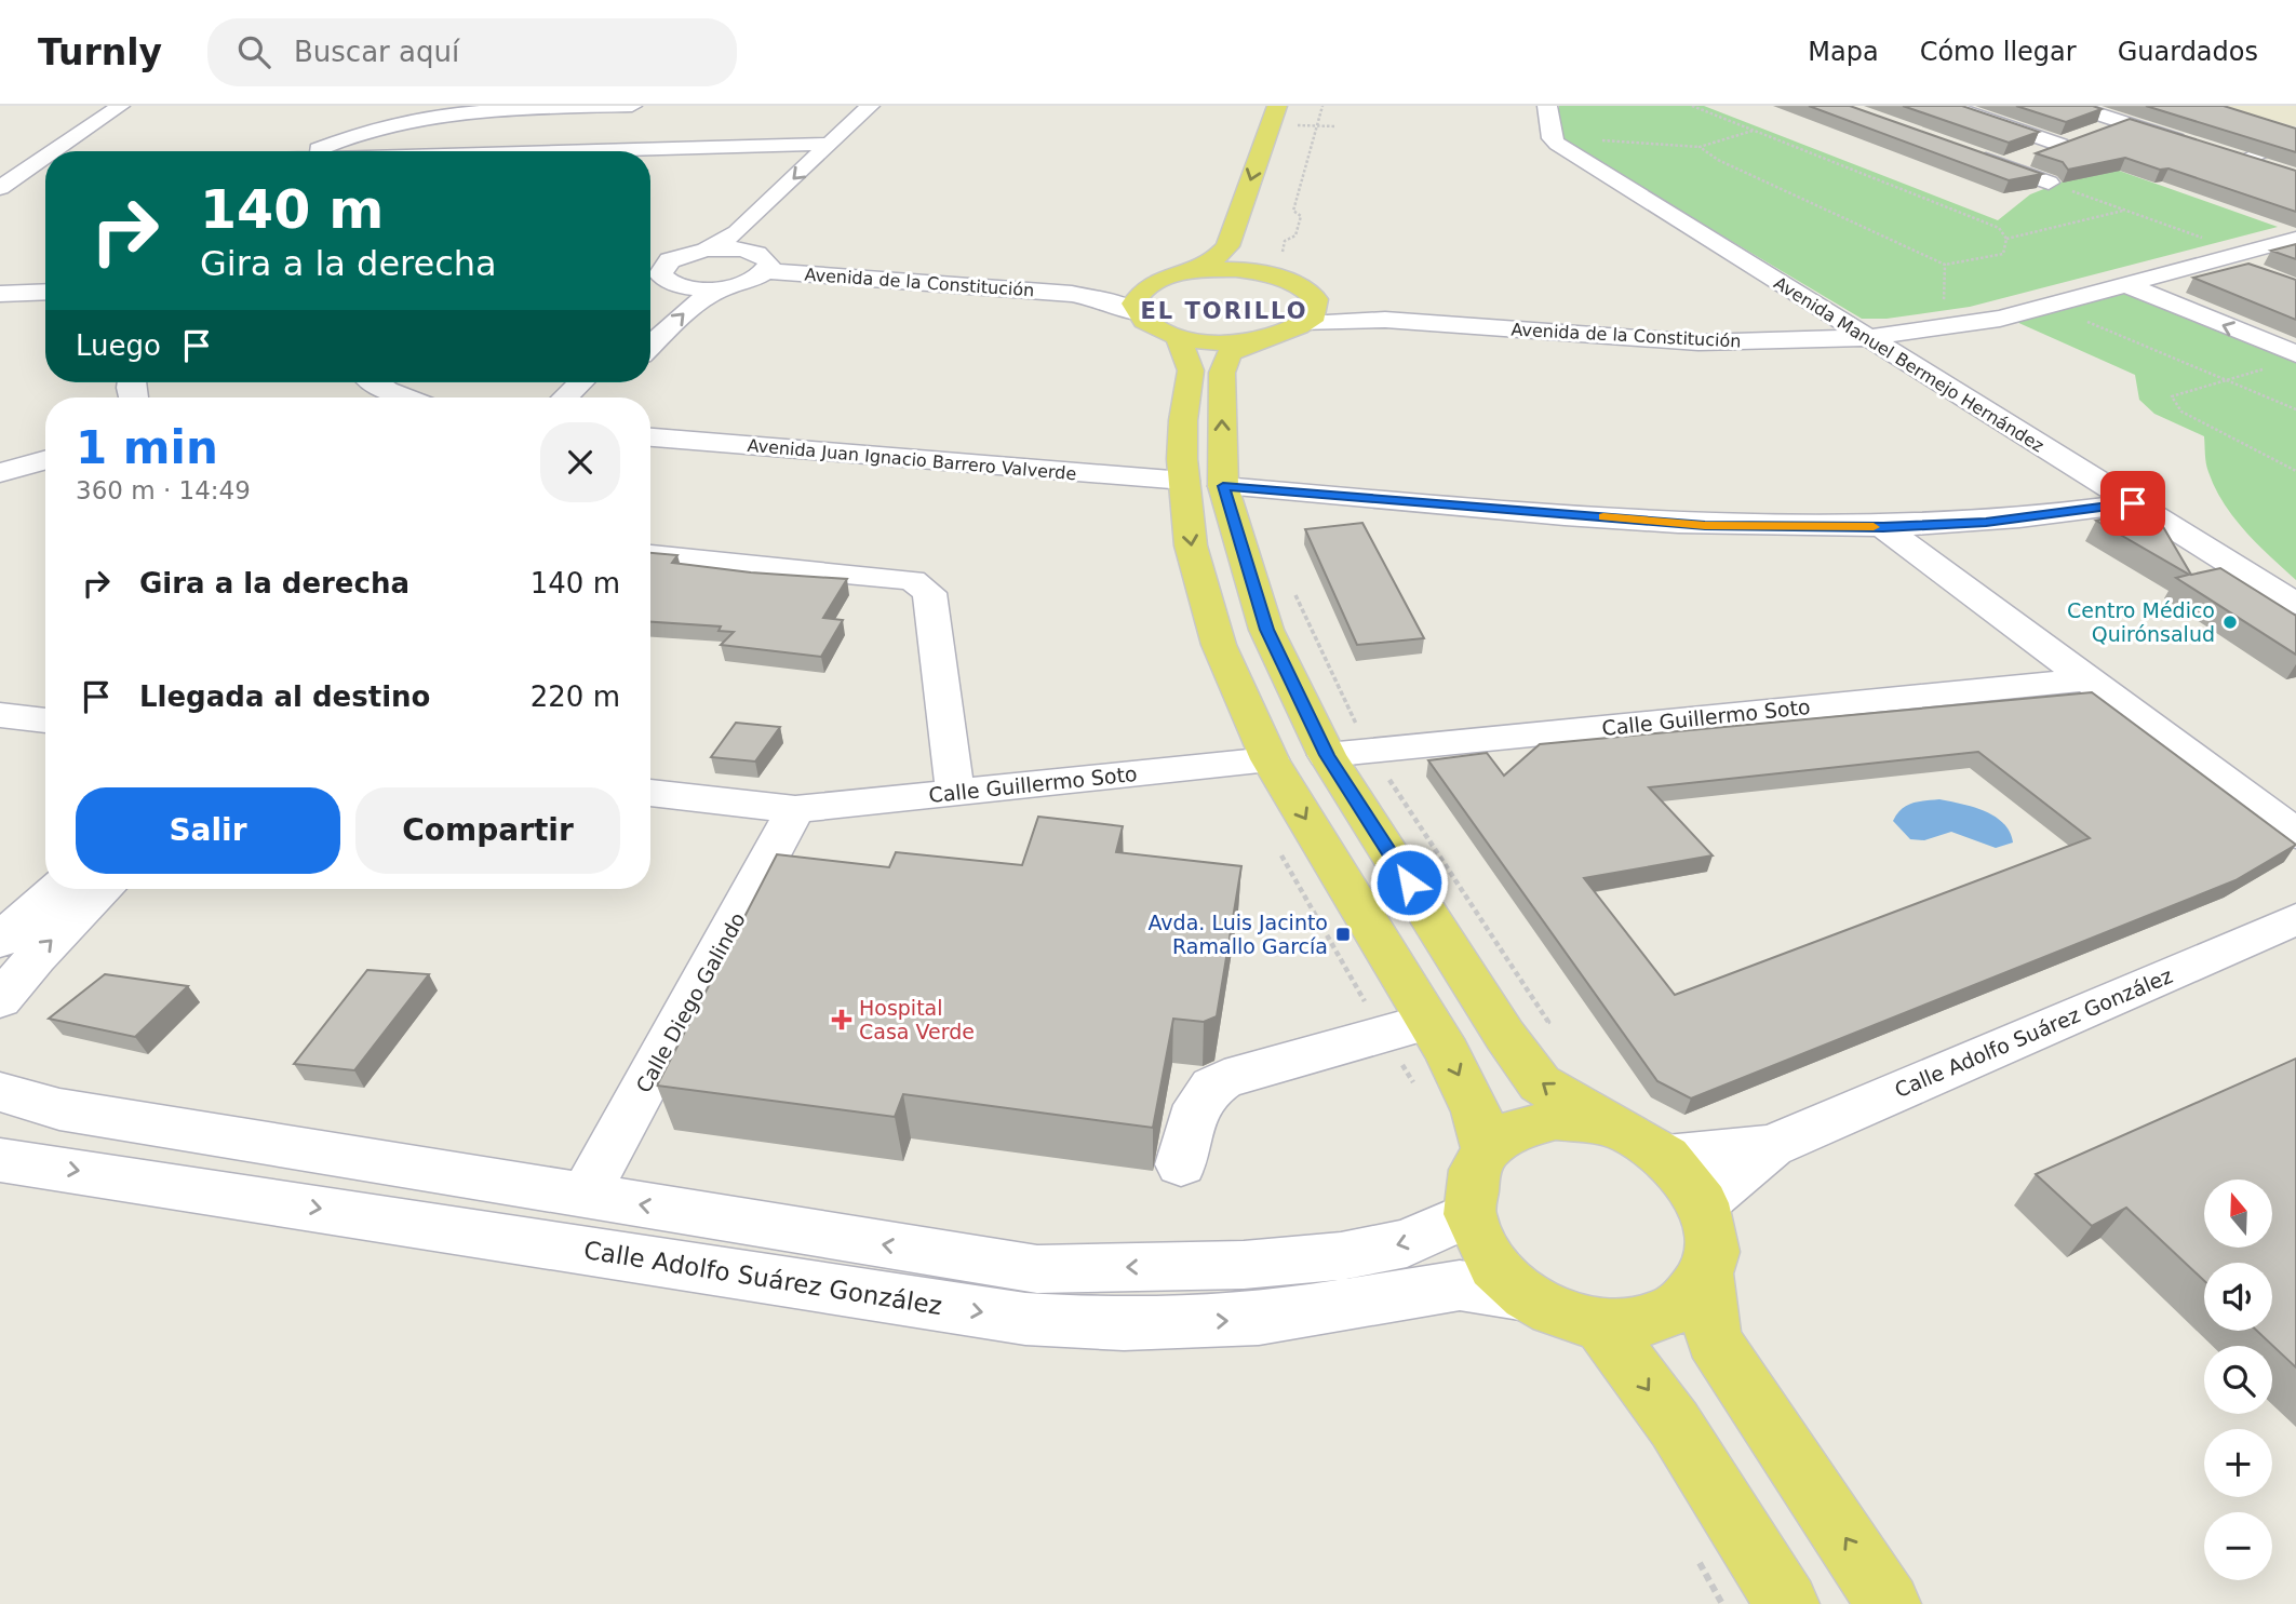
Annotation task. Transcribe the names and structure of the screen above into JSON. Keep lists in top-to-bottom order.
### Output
{
  "streets": {
    "street": [
      "Avenida de la Constitución",
      "Avenida Manuel Bermejo Hernández",
      "Avenida Juan Ignacio Barrero Valverde",
      "Calle Guillermo Soto",
      "Calle Diego Galindo",
      "Calle Adolfo Suárez González"
    ]
  },
  "crossings": [
    ["Avenida de la Constitución", "Avenida Manuel Bermejo Hernández"],
    ["Calle Guillermo Soto", "Calle Diego Galindo"]
  ],
  "districts": ["EL TORILLO"],
  "places": {
    "other": ["Centro Médico Quirónsalud"],
    "transit": ["Avda. Luis Jacinto Ramallo García"],
    "health": ["Hospital Casa Verde"]
  },
  "north": "top",
  "page": {
    "header": "Turnly",
    "search": "Buscar aquí",
    "nav": ["Mapa", "Cómo llegar", "Guardados"],
    "turn": ["140 m", "Gira a la derecha"],
    "then": "Luego",
    "heading": ["1 min", "360 m · 14:49"],
    "list": [
      {
        "name": "Gira a la derecha",
        "value": "140 m"
      },
      {
        "name": "Llegada al destino",
        "value": "220 m"
      }
    ],
    "buttons": ["Salir", "Compartir"],
    "map_buttons": ["+", "−"]
  }
}
